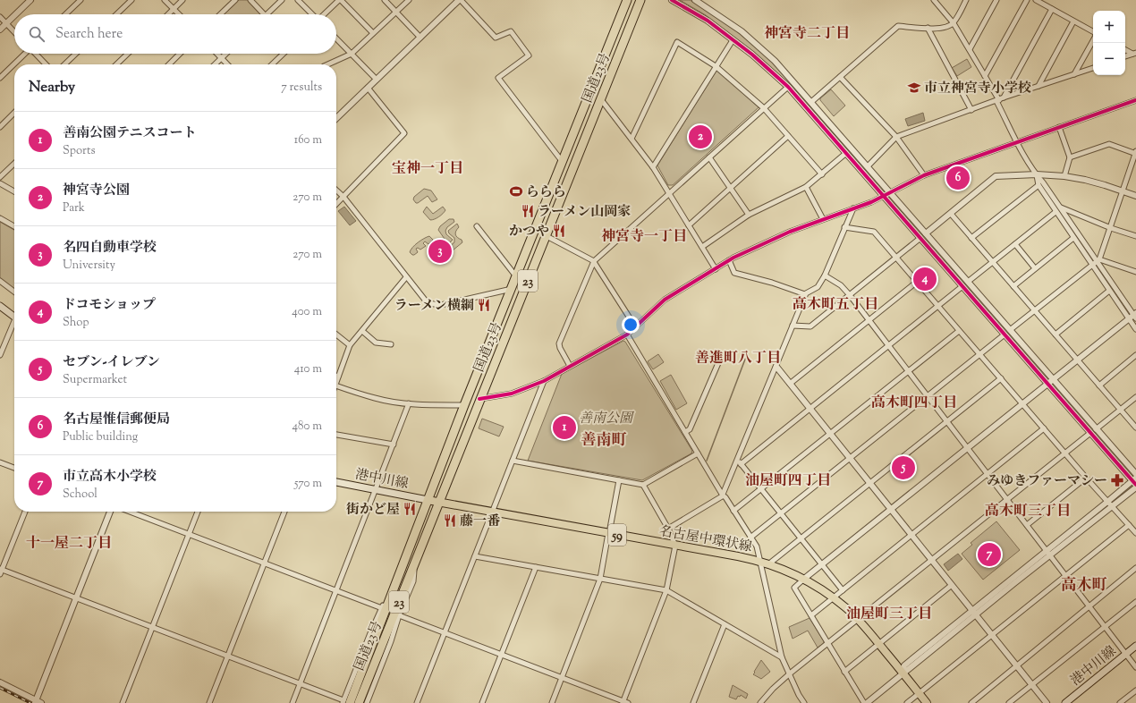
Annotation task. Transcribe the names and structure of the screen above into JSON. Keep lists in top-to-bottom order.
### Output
{
  "streets": {
    "highway": ["国道23号", "23"],
    "main road": ["港中川線", "59", "名古屋中環状線"]
  },
  "crossings": [
    ["国道23号", "港中川線"],
    ["国道23号", "名古屋中環状線"],
    ["港中川線", "名古屋中環状線"]
  ],
  "districts": [
    "神宮寺二丁目",
    "宝神一丁目",
    "神宮寺一丁目",
    "高木町五丁目",
    "善進町八丁目",
    "高木町四丁目",
    "善南町",
    "油屋町四丁目",
    "高木町三丁目",
    "十一屋二丁目",
    "高木町",
    "油屋町三丁目"
  ],
  "parks": ["善南公園"],
  "places": {
    "school or university": ["市立神宮寺小学校"],
    "sports": ["ららら"],
    "restaurant": [
      "ラーメン山岡家",
      "かつや",
      "ラーメン横綱",
      "街かど屋",
      "藤一番"
    ],
    "pharmacy": ["みゆきファーマシー"]
  },
  "page": {
    "map_buttons": ["+", "−"],
    "search": "Search here",
    "heading": ["Nearby", "7 results"],
    "list": [
      {
        "mark": "1",
        "name": "善南公園テニスコート",
        "note": "Sports",
        "value": "160 m"
      },
      {
        "mark": "2",
        "name": "神宮寺公園",
        "note": "Park",
        "value": "270 m"
      },
      {
        "mark": "3",
        "name": "名四自動車学校",
        "note": "University",
        "value": "270 m"
      },
      {
        "mark": "4",
        "name": "ドコモショップ",
        "note": "Shop",
        "value": "400 m"
      },
      {
        "mark": "5",
        "name": "セブン-イレブン",
        "note": "Supermarket",
        "value": "410 m"
      },
      {
        "mark": "6",
        "name": "名古屋惟信郵便局",
        "note": "Public building",
        "value": "480 m"
      },
      {
        "mark": "7",
        "name": "市立高木小学校",
        "note": "School",
        "value": "570 m"
      }
    ],
    "pins": [
      "2",
      "6",
      "3",
      "4",
      "1",
      "5",
      "7"
    ]
  }
}
